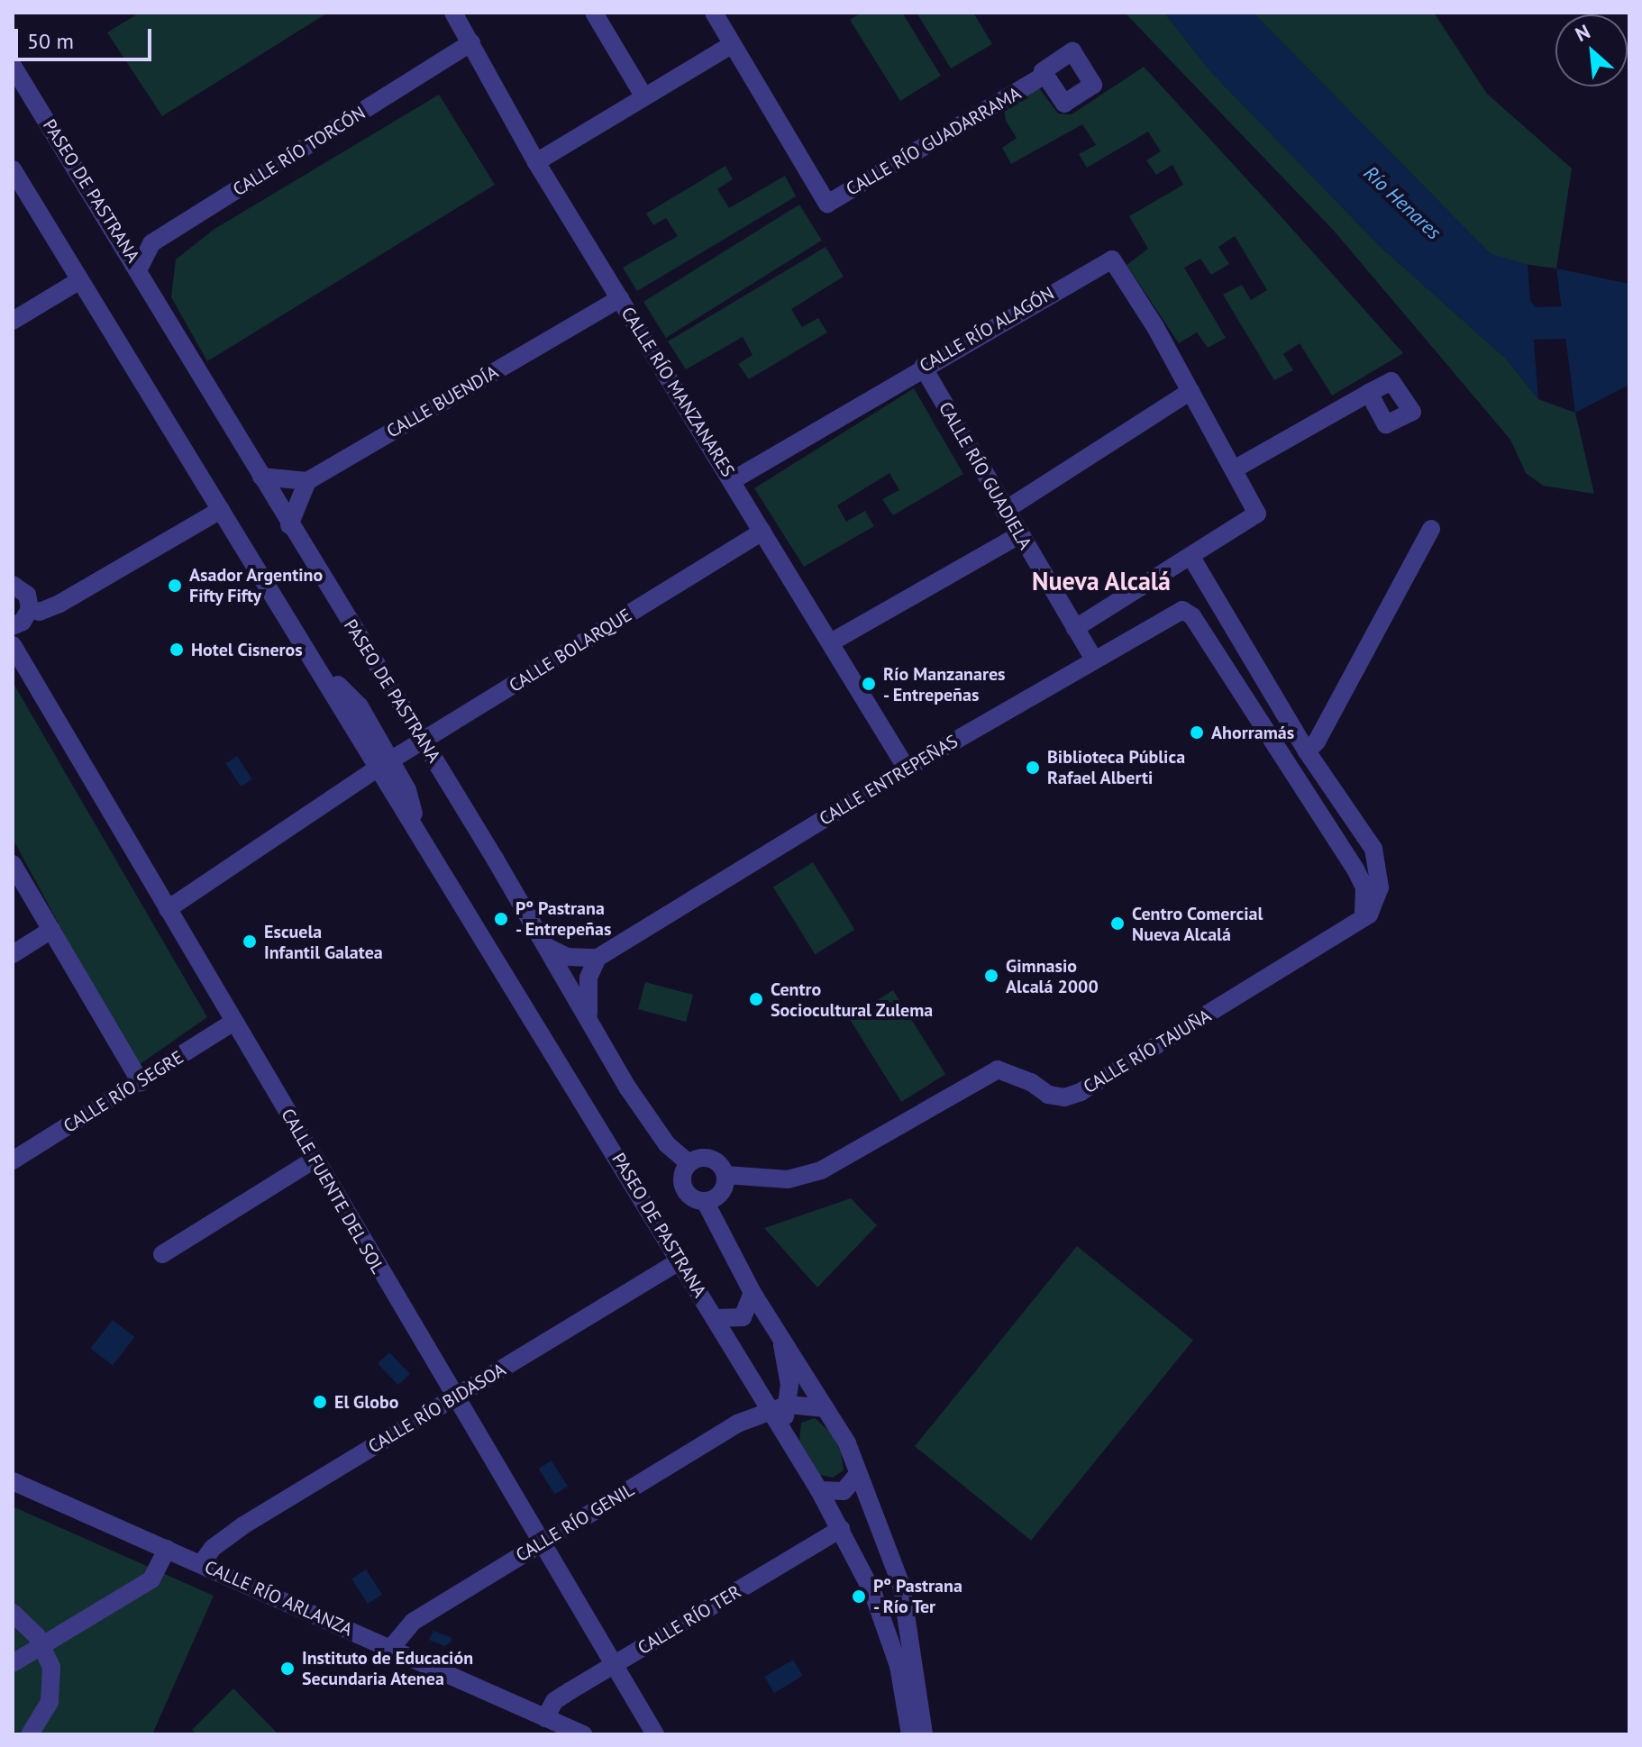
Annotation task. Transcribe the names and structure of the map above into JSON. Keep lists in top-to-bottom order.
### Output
{
  "streets": {
    "street": [
      "CALLE RÍO GUADARRAMA",
      "CALLE RÍO TORCÓN",
      "PASEO DE PASTRANA",
      "CALLE RÍO ALAGÓN",
      "CALLE RÍO MANZANARES",
      "CALLE BUENDÍA",
      "CALLE RÍO GUADIELA",
      "CALLE BOLARQUE",
      "CALLE ENTREPEÑAS",
      "CALLE RÍO TAJUÑA",
      "CALLE RÍO SEGRE",
      "CALLE FUENTE DEL SOL",
      "CALLE RÍO BIDASOA",
      "CALLE RÍO GENIL",
      "CALLE RÍO ARLANZA",
      "CALLE RÍO TER"
    ]
  },
  "crossings": [
    ["CALLE RÍO TORCÓN", "PASEO DE PASTRANA"],
    ["CALLE RÍO TORCÓN", "CALLE RÍO MANZANARES"],
    ["PASEO DE PASTRANA", "CALLE BOLARQUE"],
    ["PASEO DE PASTRANA", "CALLE RÍO TAJUÑA"],
    ["PASEO DE PASTRANA", "CALLE RÍO BIDASOA"],
    ["PASEO DE PASTRANA", "CALLE RÍO GENIL"],
    ["PASEO DE PASTRANA", "CALLE RÍO TER"],
    ["CALLE RÍO ALAGÓN", "CALLE RÍO MANZANARES"],
    ["CALLE RÍO ALAGÓN", "CALLE RÍO GUADIELA"],
    ["CALLE RÍO MANZANARES", "CALLE BUENDÍA"],
    ["CALLE RÍO MANZANARES", "CALLE BOLARQUE"],
    ["CALLE RÍO MANZANARES", "CALLE ENTREPEÑAS"],
    ["CALLE RÍO GUADIELA", "CALLE ENTREPEÑAS"],
    ["CALLE BOLARQUE", "CALLE FUENTE DEL SOL"],
    ["CALLE RÍO SEGRE", "CALLE FUENTE DEL SOL"],
    ["CALLE FUENTE DEL SOL", "CALLE RÍO BIDASOA"],
    ["CALLE FUENTE DEL SOL", "CALLE RÍO GENIL"],
    ["CALLE FUENTE DEL SOL", "CALLE RÍO TER"],
    ["CALLE RÍO BIDASOA", "CALLE RÍO ARLANZA"],
    ["CALLE RÍO GENIL", "CALLE RÍO ARLANZA"],
    ["CALLE RÍO ARLANZA", "CALLE RÍO TER"]
  ],
  "districts": ["Nueva Alcalá"],
  "water": ["Río Henares"],
  "places": [
    "Asador Argentino Fifty Fifty",
    "Hotel Cisneros",
    "Río Manzanares - Entrepeñas",
    "Ahorramás",
    "Biblioteca Pública Rafael Alberti",
    "Pº Pastrana - Entrepeñas",
    "Centro Comercial Nueva Alcalá",
    "Escuela Infantil Galatea",
    "Gimnasio Alcalá 2000",
    "Centro Sociocultural Zulema",
    "El Globo",
    "Pº Pastrana - Río Ter",
    "Instituto de Educación Secundaria Atenea"
  ],
  "scale_bar": "50 m",
  "north": "top left"
}
